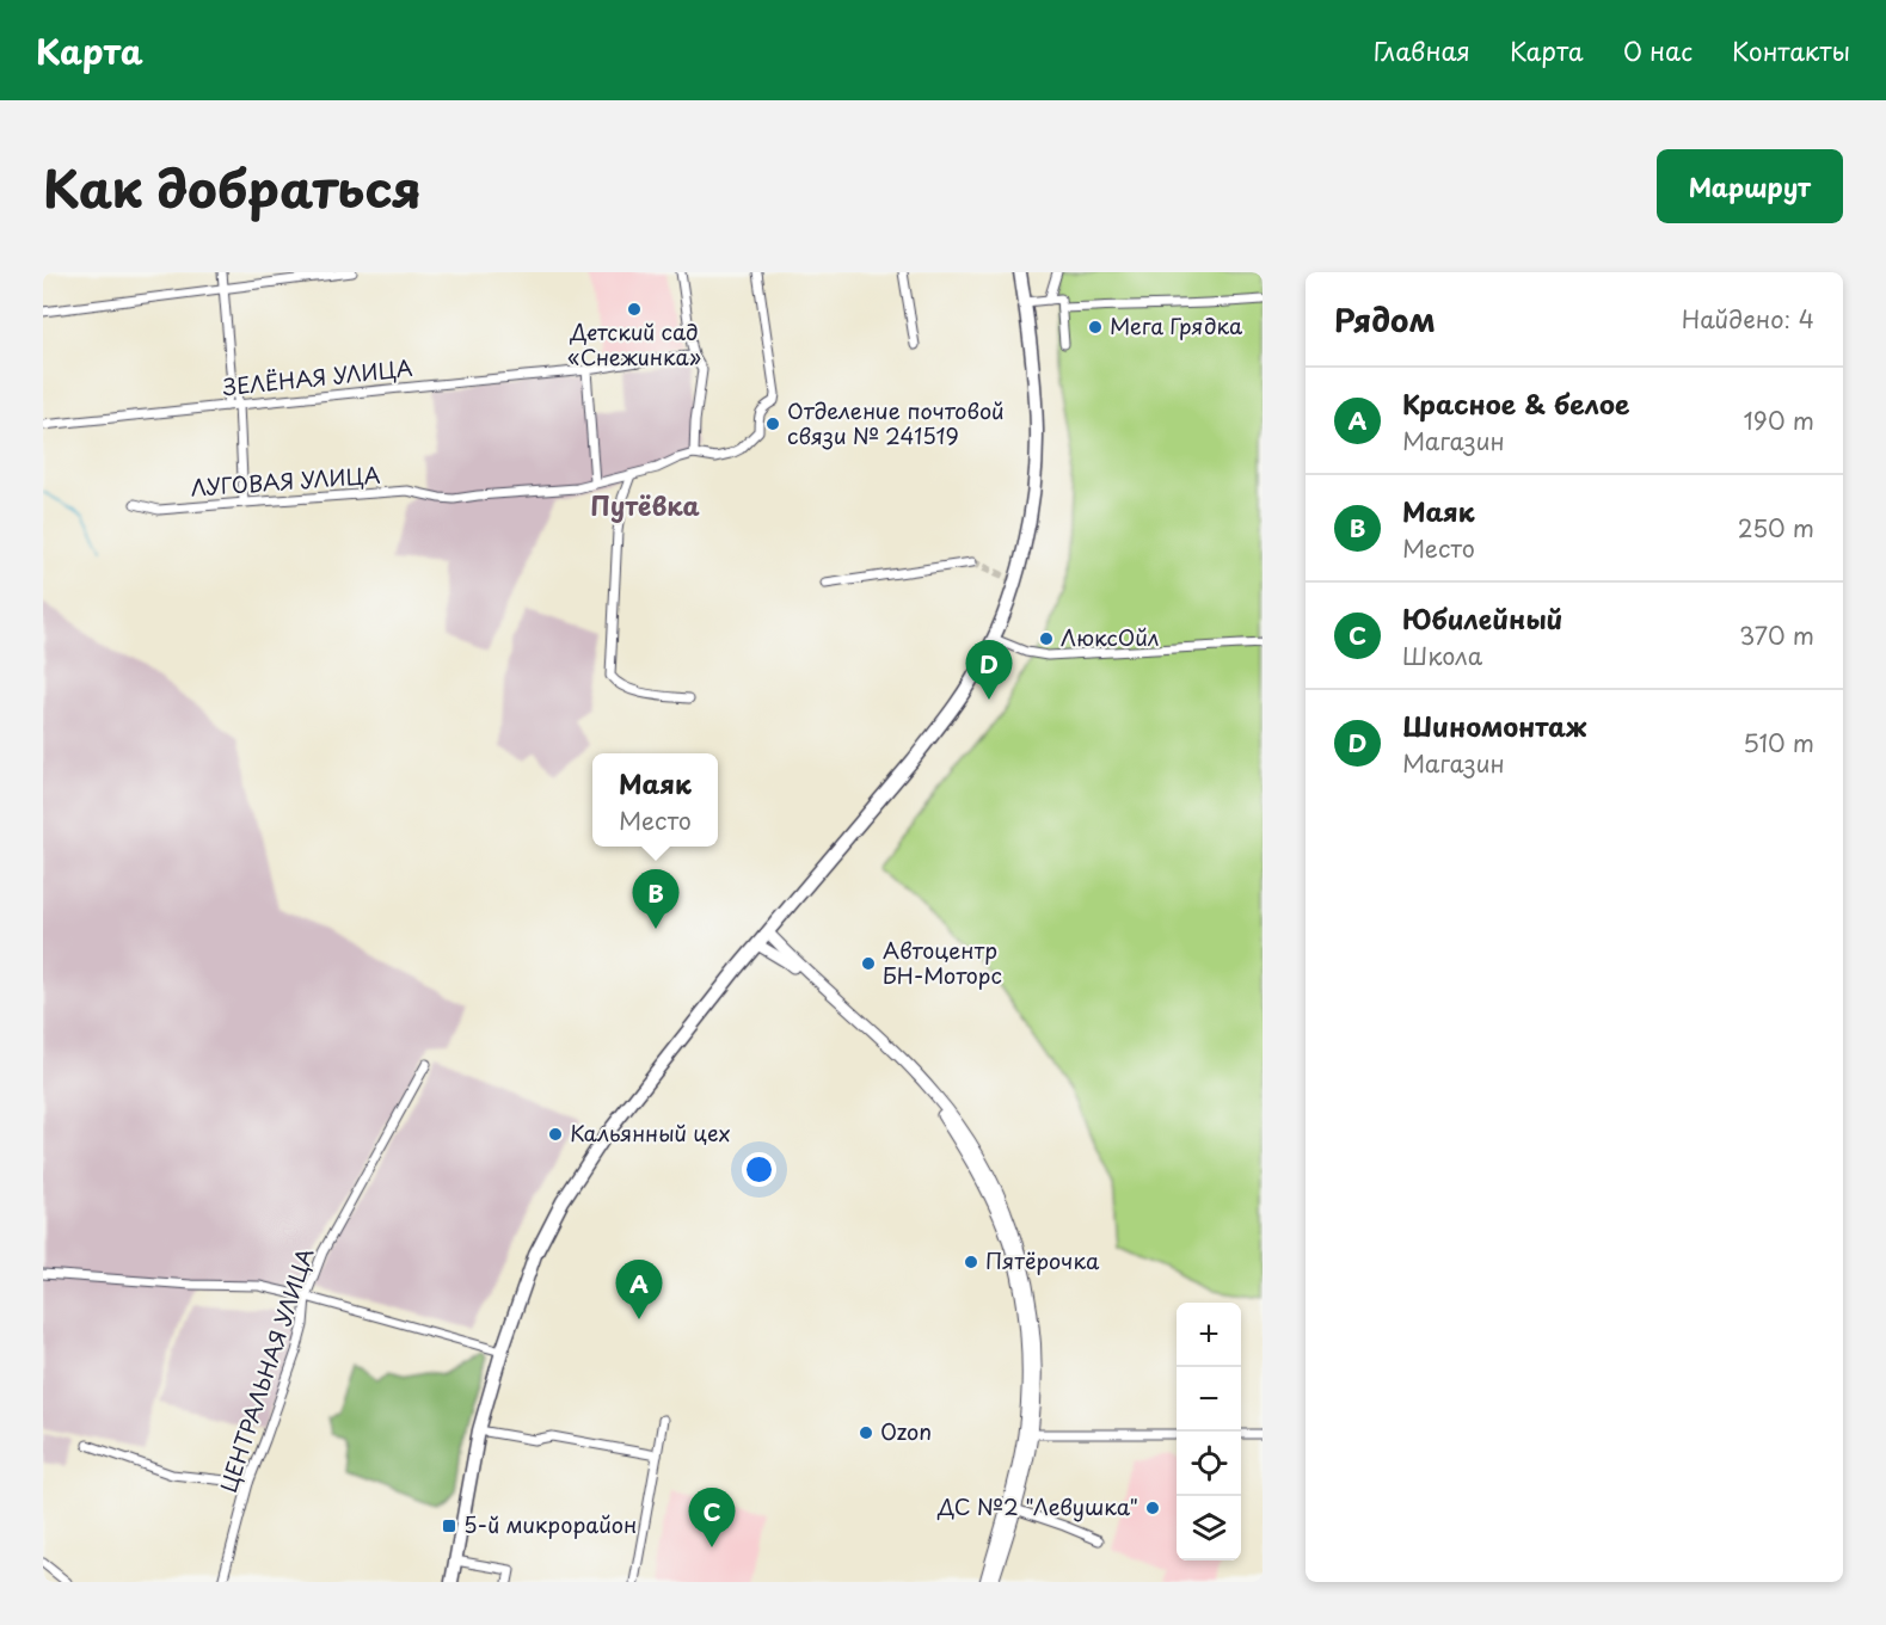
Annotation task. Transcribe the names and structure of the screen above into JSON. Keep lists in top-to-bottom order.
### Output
{
  "streets": {
    "street": ["ЗЕЛЁНАЯ УЛИЦА", "ЛУГОВАЯ УЛИЦА", "ЦЕНТРАЛЬНАЯ УЛИЦА"]
  },
  "districts": ["Путёвка"],
  "places": {
    "other": [
      "Детский сад «Снежинка»",
      "Мега Грядка",
      "Отделение почтовой связи № 241519",
      "ЛюксОйл",
      "Автоцентр БН-Моторс",
      "Кальянный цех",
      "Пятёрочка",
      "Ozon",
      "ДС №2 \"Левушка\""
    ],
    "transit": ["5-й микрорайон"]
  },
  "page": {
    "header": "Карта",
    "nav": [
      "Главная",
      "Карта",
      "О нас",
      "Контакты"
    ],
    "title": "Как добраться",
    "buttons": "Маршрут",
    "heading": ["Рядом", "Найдено: 4"],
    "list": [
      {
        "mark": "A",
        "name": "Красное & белое",
        "note": "Магазин",
        "value": "190 m"
      },
      {
        "mark": "B",
        "name": "Маяк",
        "note": "Место",
        "value": "250 m"
      },
      {
        "mark": "C",
        "name": "Юбилейный",
        "note": "Школа",
        "value": "370 m"
      },
      {
        "mark": "D",
        "name": "Шиномонтаж",
        "note": "Магазин",
        "value": "510 m"
      }
    ],
    "pins": [
      "D",
      "B",
      "A",
      "C"
    ],
    "popup": ["Маяк", "Место"],
    "map_buttons": ["+", "−"]
  }
}
